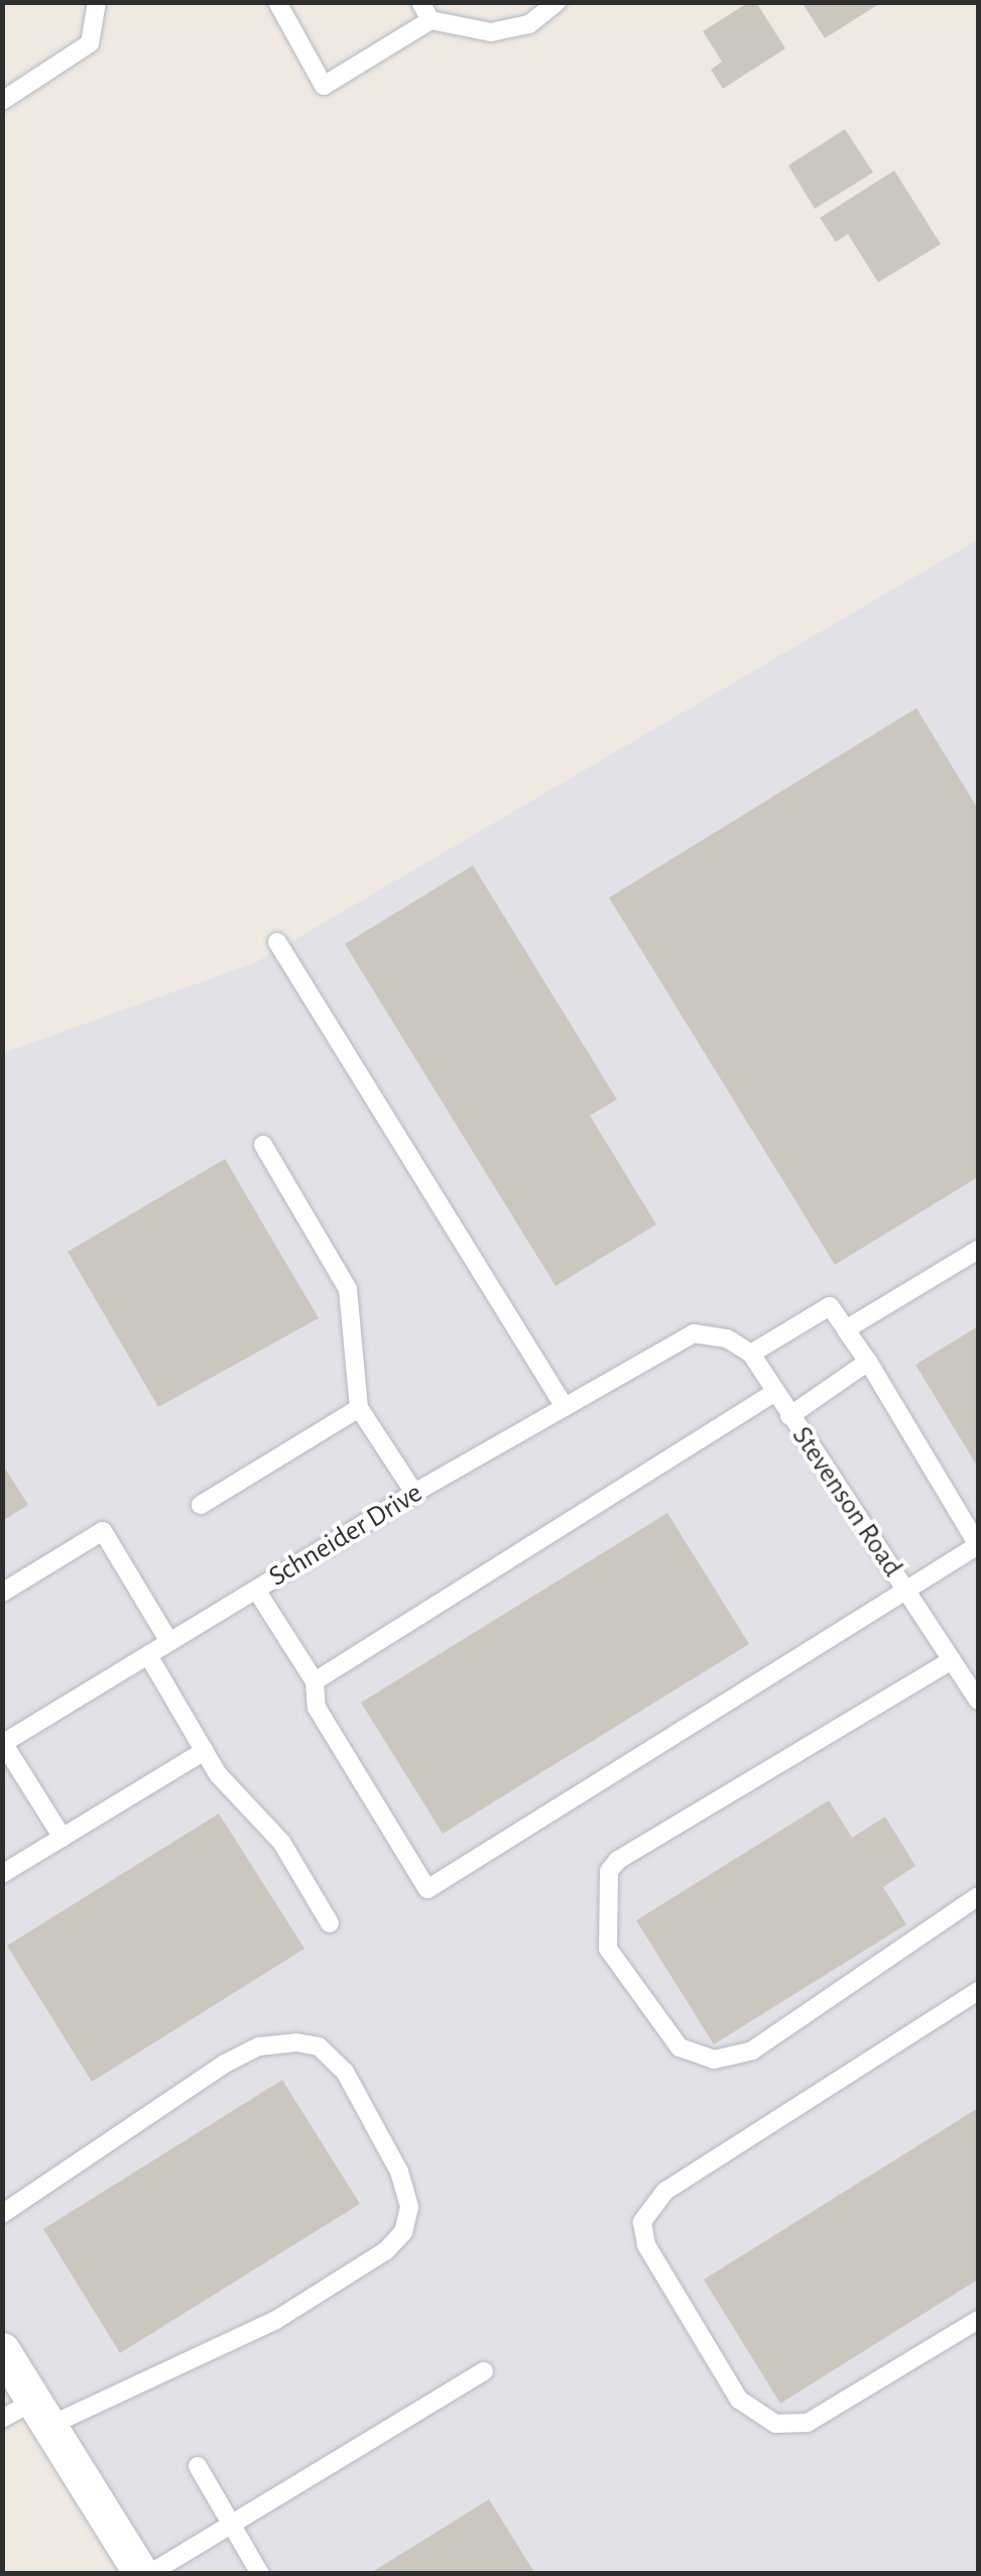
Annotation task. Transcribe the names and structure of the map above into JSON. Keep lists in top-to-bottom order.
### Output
{
  "streets": {
    "lane": ["Stevenson Road", "Schneider Drive"]
  },
  "crossings": [
    ["Stevenson Road", "Schneider Drive"]
  ]
}
